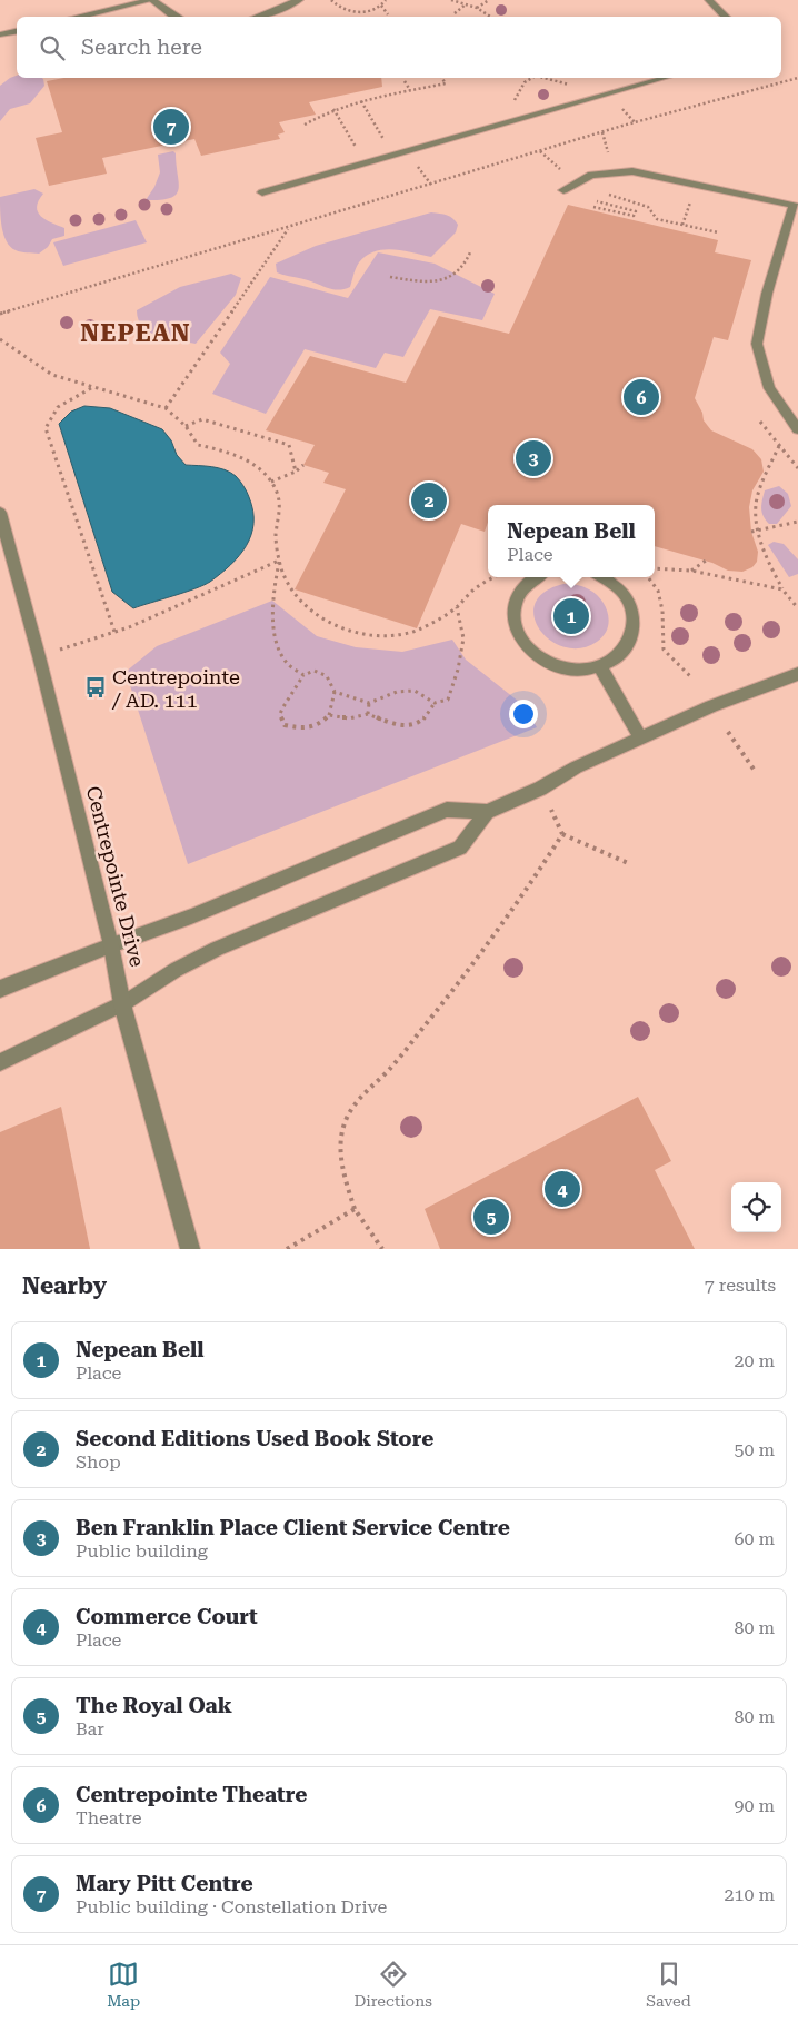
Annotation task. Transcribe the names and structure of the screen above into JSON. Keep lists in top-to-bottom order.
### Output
{
  "streets": {
    "street": ["Centrepointe Drive"]
  },
  "districts": ["NEPEAN"],
  "places": {
    "bus stop": ["Centrepointe / AD. 111"]
  },
  "page": {
    "search": "Search here",
    "pins": [
      "7",
      "6",
      "3",
      "2",
      "1",
      "4",
      "5"
    ],
    "popup": ["Nepean Bell", "Place"],
    "heading": ["Nearby", "7 results"],
    "list": [
      {
        "mark": "1",
        "name": "Nepean Bell",
        "note": "Place",
        "value": "20 m"
      },
      {
        "mark": "2",
        "name": "Second Editions Used Book Store",
        "note": "Shop",
        "value": "50 m"
      },
      {
        "mark": "3",
        "name": "Ben Franklin Place Client Service Centre",
        "note": "Public building",
        "value": "60 m"
      },
      {
        "mark": "4",
        "name": "Commerce Court",
        "note": "Place",
        "value": "80 m"
      },
      {
        "mark": "5",
        "name": "The Royal Oak",
        "note": "Bar",
        "value": "80 m"
      },
      {
        "mark": "6",
        "name": "Centrepointe Theatre",
        "note": "Theatre",
        "value": "90 m"
      },
      {
        "mark": "7",
        "name": "Mary Pitt Centre",
        "note": "Public building · Constellation Drive",
        "value": "210 m"
      }
    ],
    "nav": ["Map", "Directions", "Saved"]
  }
}
